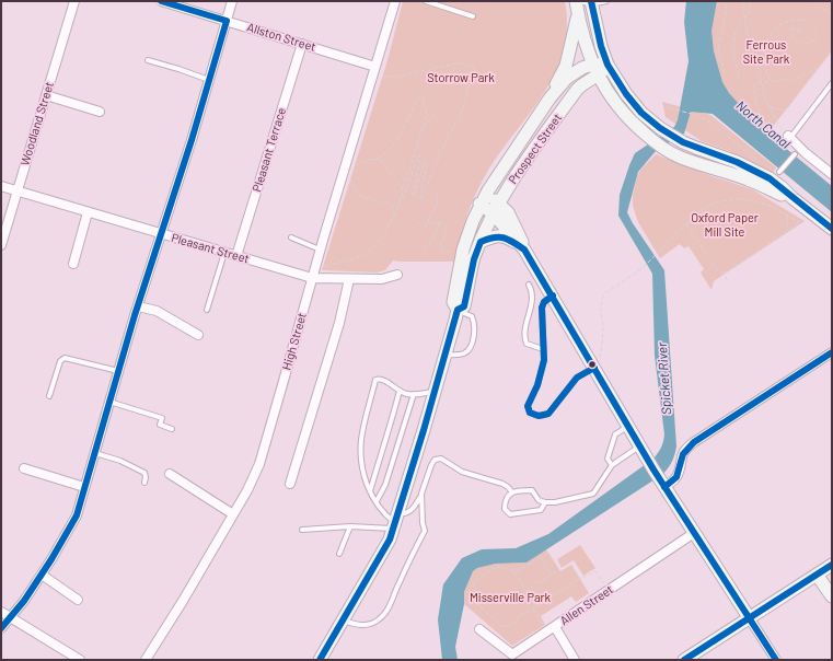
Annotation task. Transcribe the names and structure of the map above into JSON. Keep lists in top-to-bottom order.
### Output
{
  "streets": {
    "main road": ["Prospect Street"],
    "street": [
      "Allston Street",
      "Woodland Street",
      "Pleasant Terrace",
      "Pleasant Street",
      "High Street",
      "Allen Street"
    ]
  },
  "crossings": [
    ["Allston Street", "Pleasant Terrace"],
    ["Allston Street", "High Street"],
    ["Woodland Street", "Pleasant Street"],
    ["Pleasant Terrace", "Pleasant Street"],
    ["Pleasant Street", "High Street"]
  ],
  "water": ["North Canal", "Spicket River"],
  "parks": [
    "Ferrous Site Park",
    "Storrow Park",
    "Oxford Paper Mill Site",
    "Misserville Park"
  ]
}
